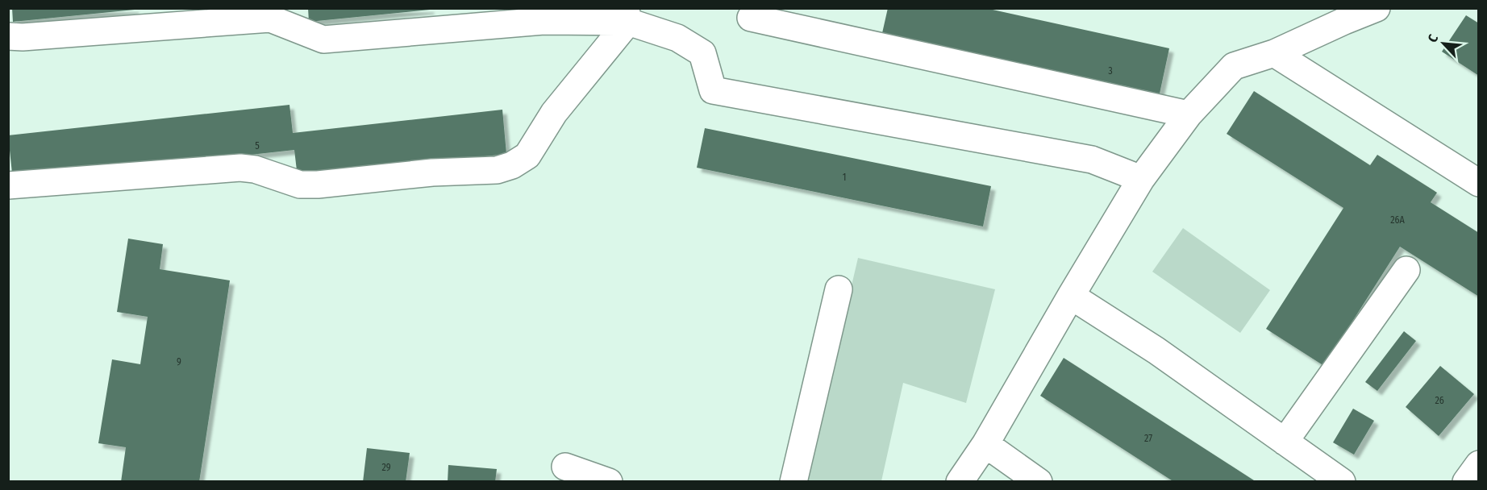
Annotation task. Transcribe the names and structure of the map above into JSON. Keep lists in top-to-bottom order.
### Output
{
  "house_numbers": [
    "3",
    "5",
    "1",
    "26А",
    "9",
    "26",
    "27",
    "29"
  ],
  "north": "top left"
}
